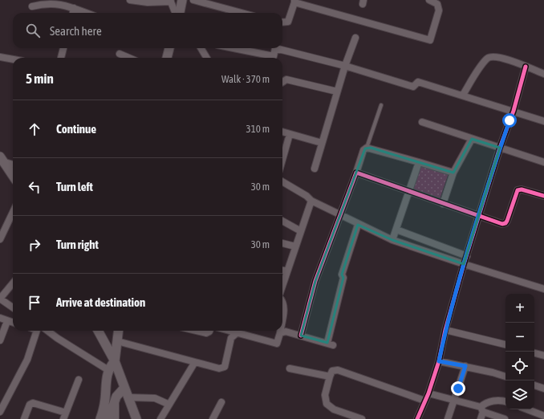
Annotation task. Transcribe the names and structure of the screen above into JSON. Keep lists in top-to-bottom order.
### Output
{
  "page": {
    "search": "Search here",
    "heading": ["5 min", "Walk · 370 m"],
    "list": [
      ["Continue", "310 m"],
      ["Turn left", "30 m"],
      ["Turn right", "30 m"],
      "Arrive at destination"
    ],
    "map_buttons": ["+", "−"]
  }
}
